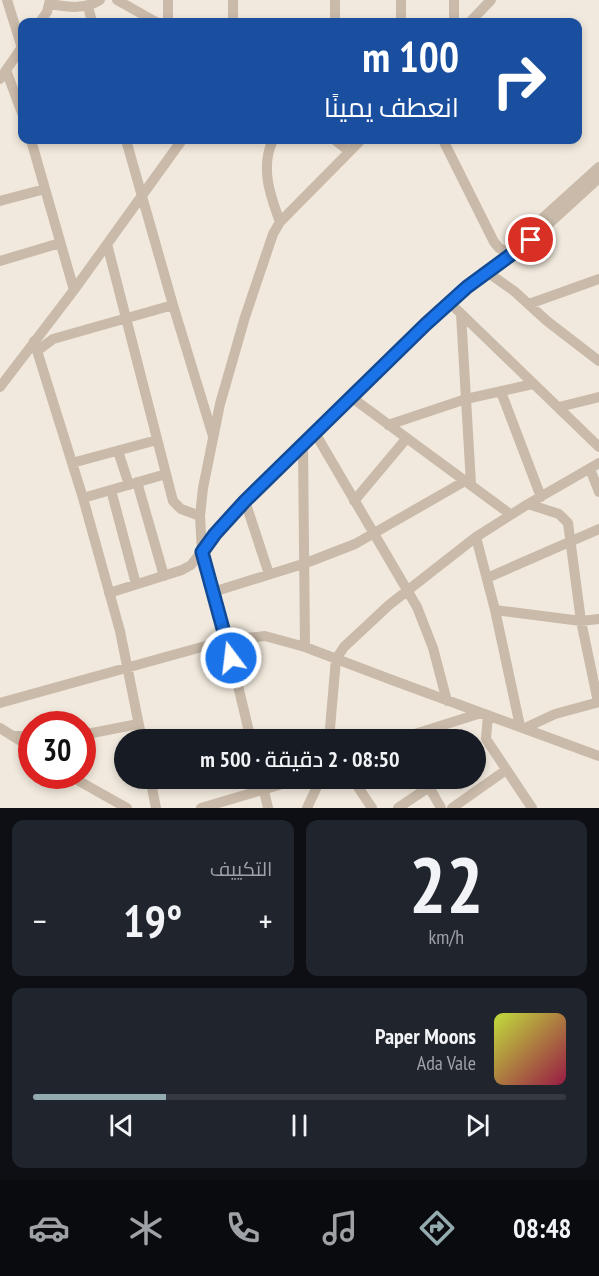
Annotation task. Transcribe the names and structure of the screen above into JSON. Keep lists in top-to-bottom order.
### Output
{
  "page": {
    "turn": ["100 m", "انعطف يمينًا"],
    "limit": "30",
    "trip": "08:50 · 2 دقيقة · 500 m",
    "tile": [
      ["22", "km/h"],
      "التكييف"
    ],
    "heat": ["−", "19°", "+"],
    "song": ["Paper Moons", "Ada Vale"],
    "tabs": "08:48"
  }
}
